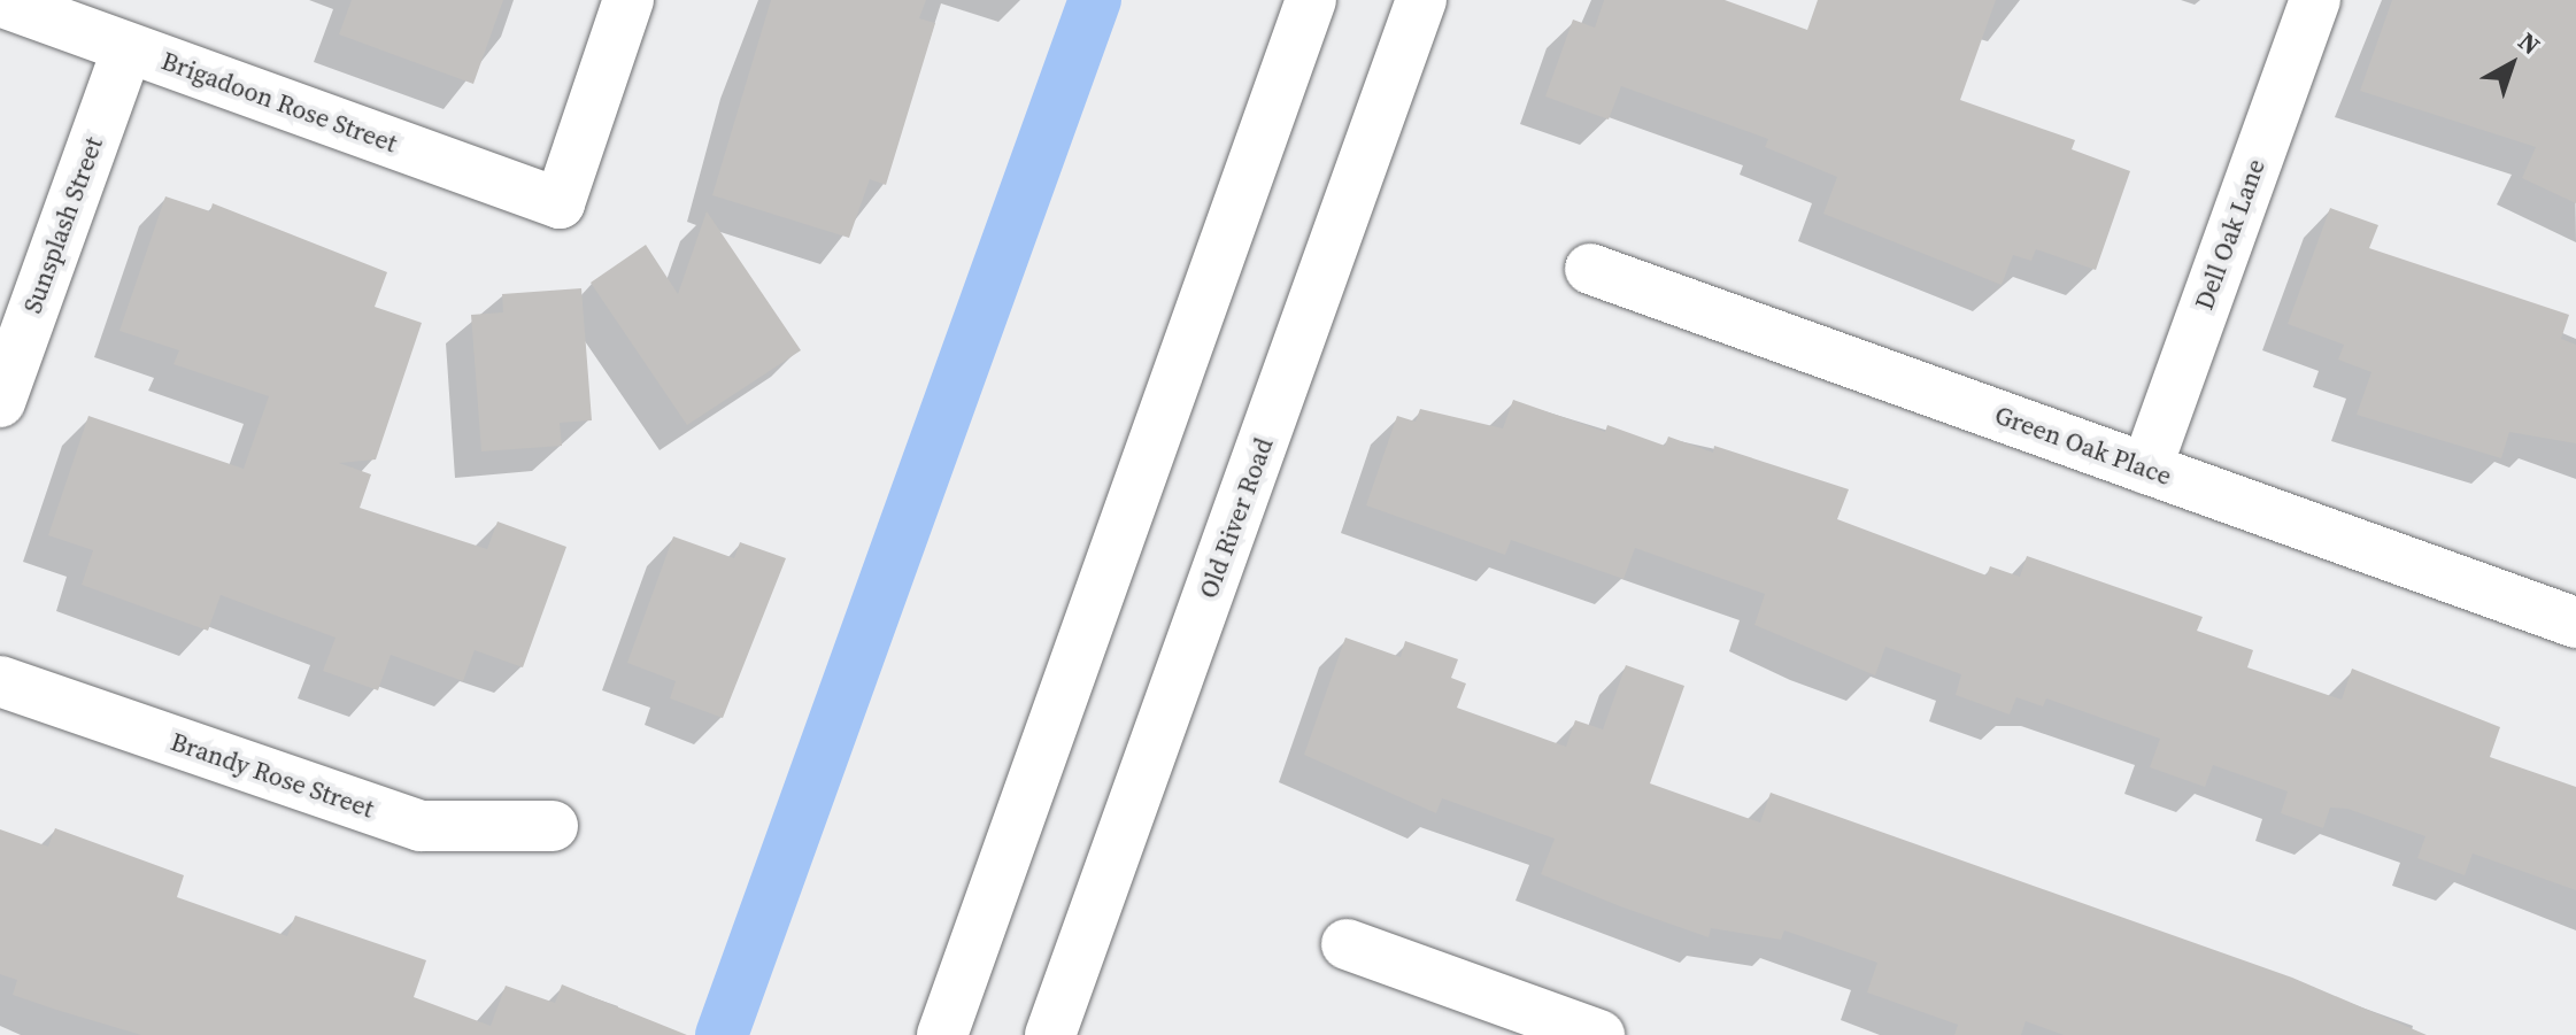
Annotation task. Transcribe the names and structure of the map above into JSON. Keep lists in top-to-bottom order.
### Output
{
  "streets": {
    "street": [
      "Brigadoon Rose Street",
      "Sunsplash Street",
      "Dell Oak Lane",
      "Green Oak Place",
      "Old River Road",
      "Brandy Rose Street"
    ]
  },
  "crossings": [
    ["Brigadoon Rose Street", "Sunsplash Street"],
    ["Dell Oak Lane", "Green Oak Place"]
  ],
  "north": "top right"
}
